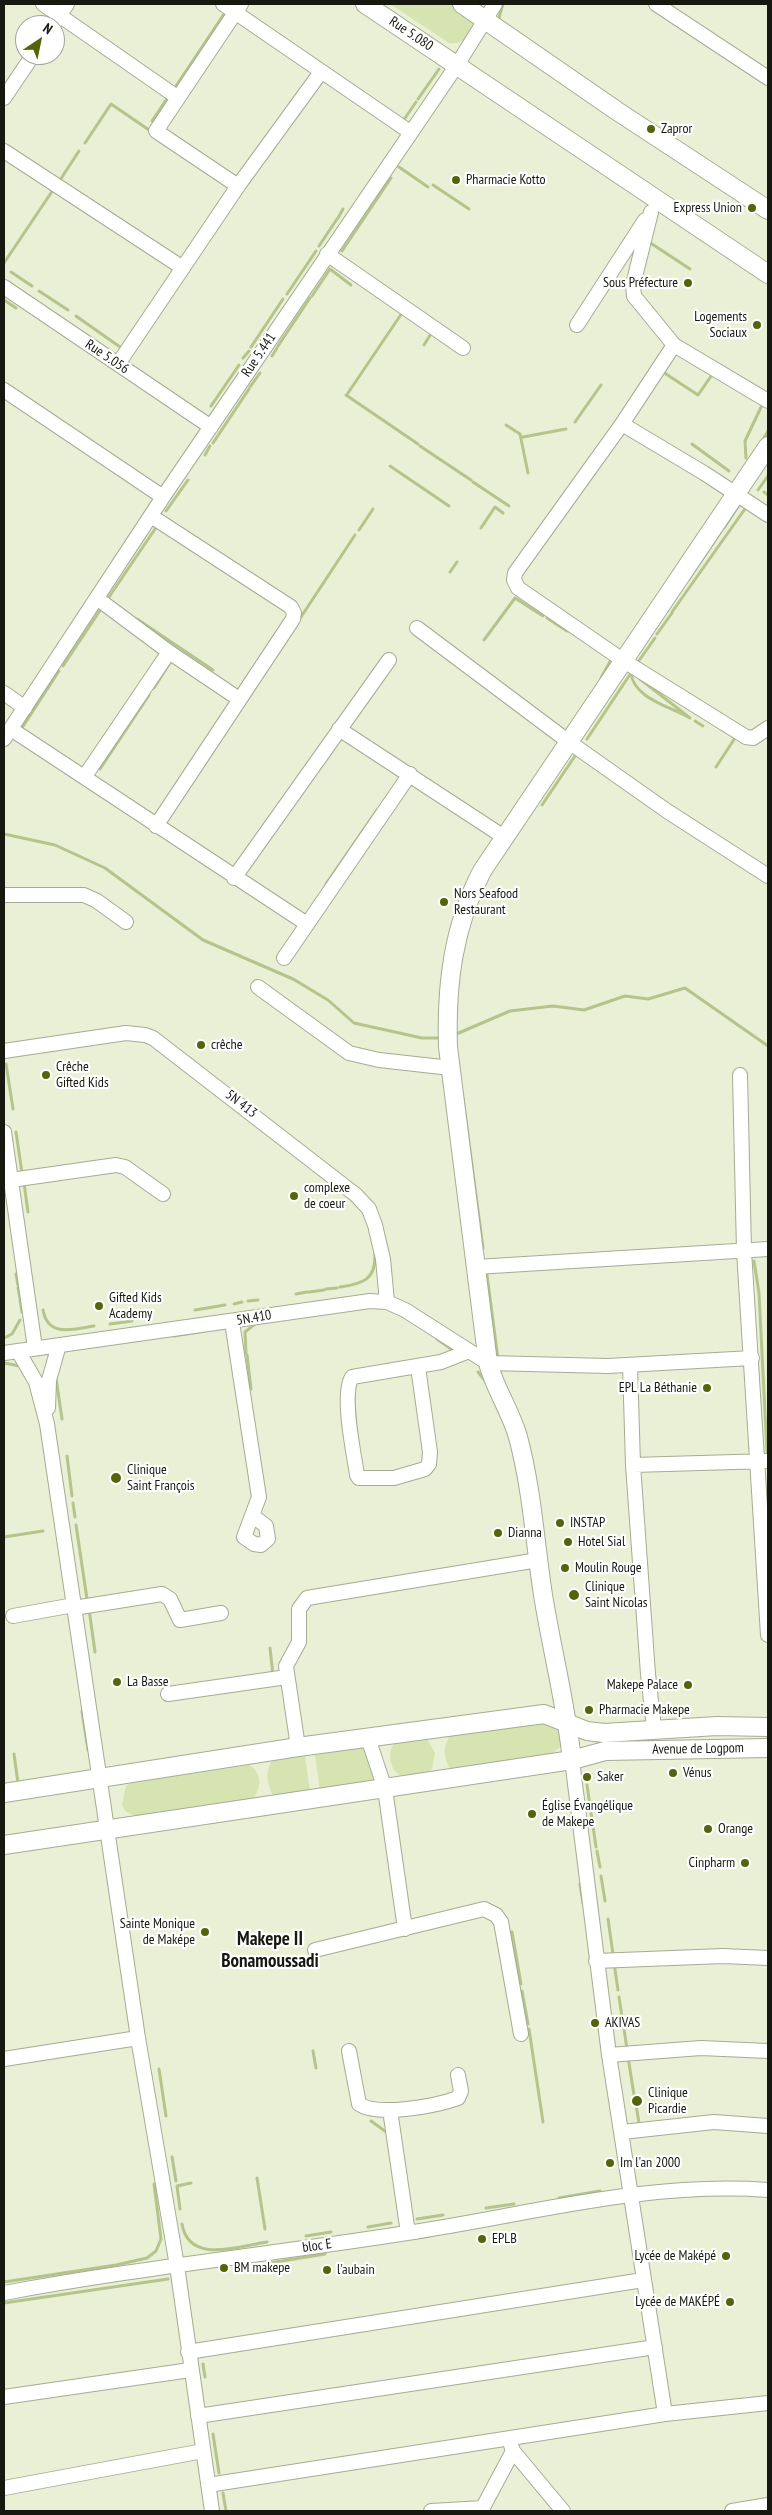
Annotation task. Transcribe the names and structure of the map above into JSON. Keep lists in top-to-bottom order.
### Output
{
  "streets": {
    "main road": ["Rue 5.080", "Avenue de Logpom"],
    "street": [
      "Rue 5.441",
      "Rue 5.056",
      "5N 413",
      "5N.410",
      "bloc E"
    ]
  },
  "crossings": [
    ["Rue 5.080", "Rue 5.441"],
    ["Rue 5.441", "Rue 5.056"],
    ["5N 413", "5N.410"]
  ],
  "districts": ["Makepe II Bonamoussadi"],
  "places": [
    "Zapror",
    "Pharmacie Kotto",
    "Express Union",
    "Sous Préfecture",
    "Logements Sociaux",
    "Nors Seafood Restaurant",
    "crêche",
    "Crêche Gifted Kids",
    "complexe de coeur",
    "Gifted Kids Academy",
    "EPL La Béthanie",
    "Clinique Saint François",
    "INSTAP",
    "Dianna",
    "Hotel Sial",
    "Moulin Rouge",
    "Clinique Saint Nicolas",
    "La Basse",
    "Makepe Palace",
    "Pharmacie Makepe",
    "Vénus",
    "Saker",
    "Église Évangélique de Makepe",
    "Orange",
    "Cinpharm",
    "Sainte Monique de Maképe",
    "AKIVAS",
    "Clinique Picardie",
    "Im l'an 2000",
    "EPLB",
    "Lycée de Maképé",
    "BM makepe",
    "l'aubain",
    "Lycée de MAKÉPÉ"
  ],
  "north": "top right"
}
